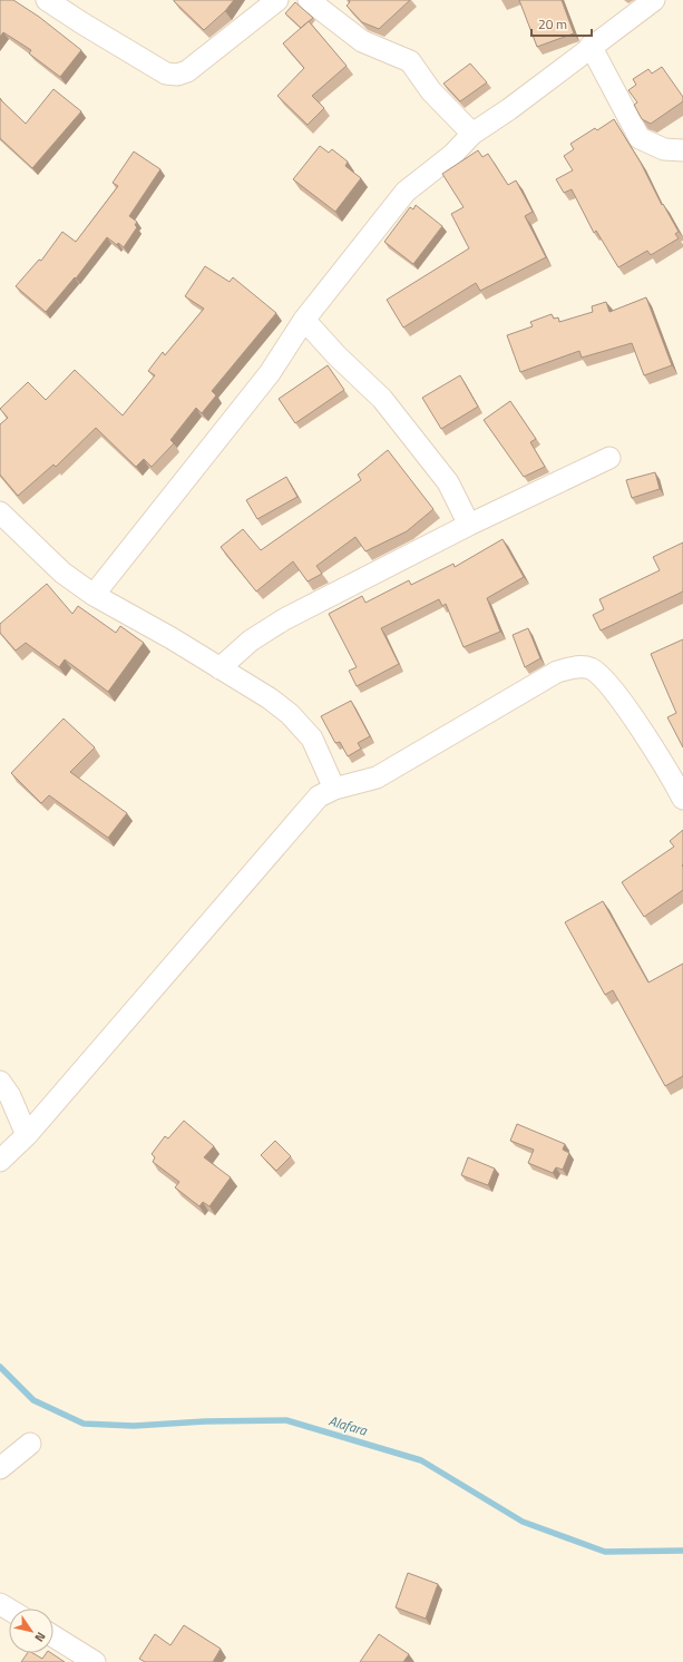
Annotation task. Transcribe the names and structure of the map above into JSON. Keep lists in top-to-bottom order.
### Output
{
  "water": ["Alafara"],
  "scale_bar": "20 m",
  "north": "bottom right"
}
